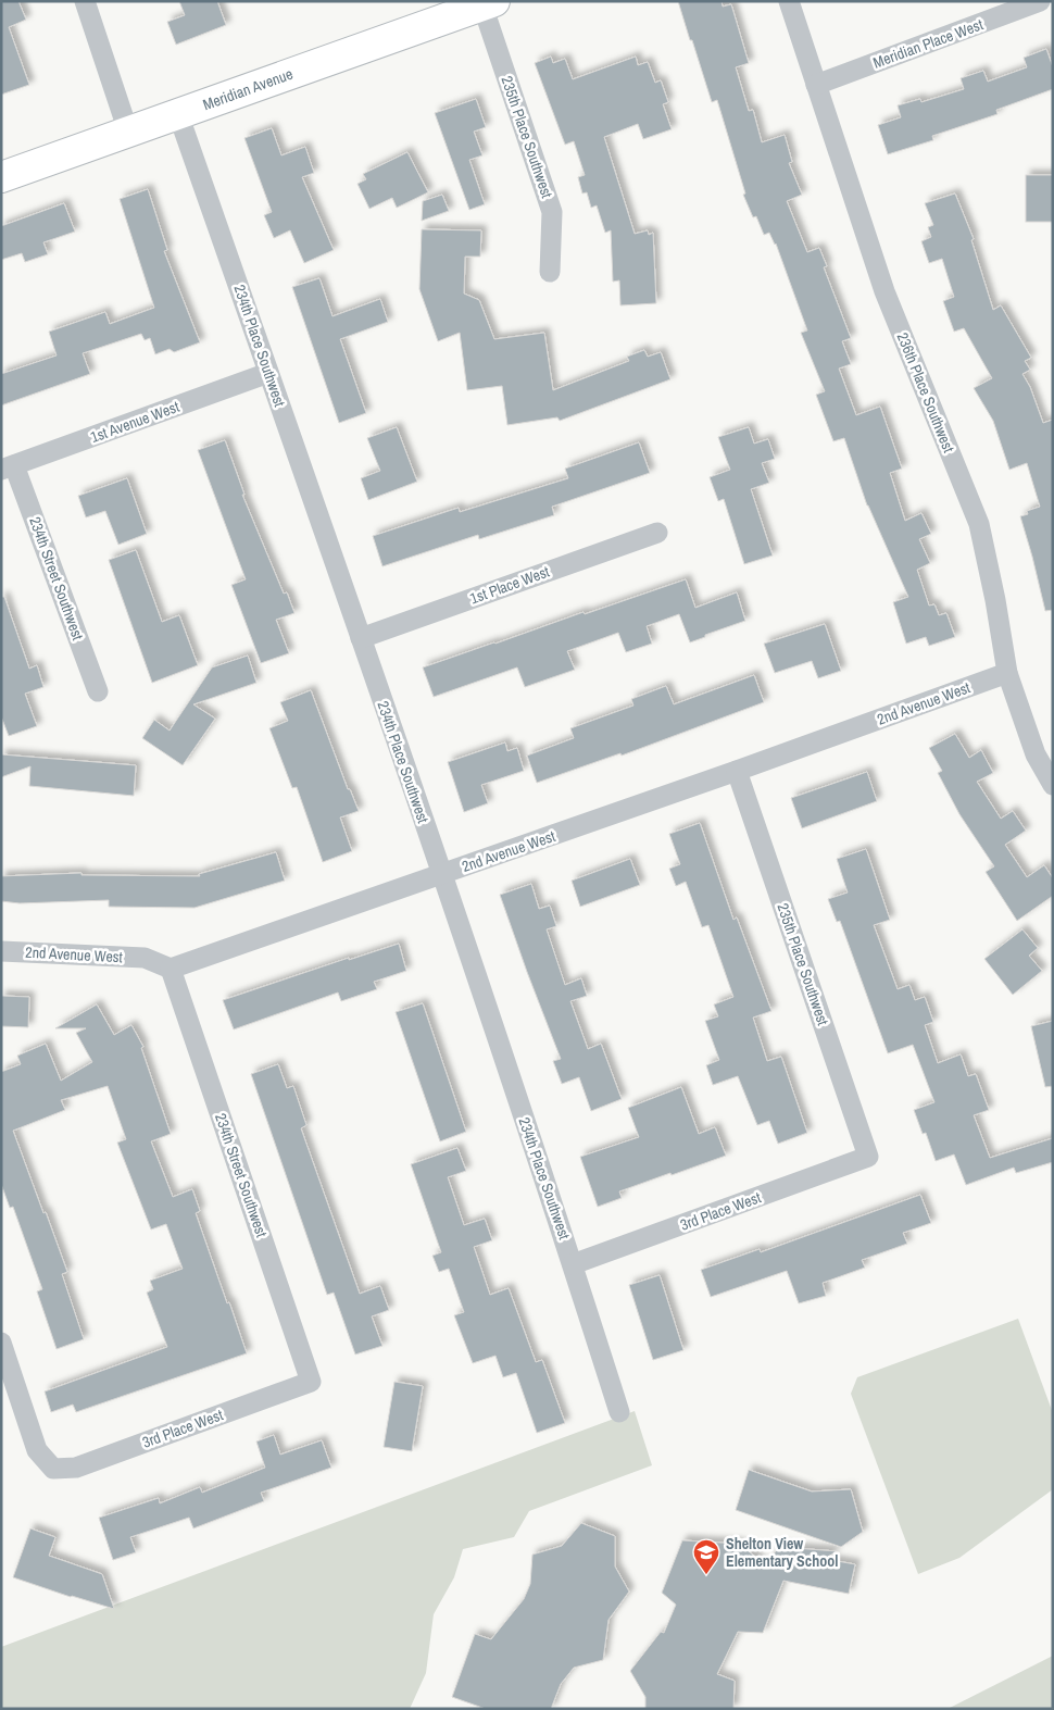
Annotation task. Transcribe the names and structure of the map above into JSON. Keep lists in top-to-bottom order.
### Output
{
  "streets": {
    "main road": ["Meridian Avenue"],
    "street": [
      "Meridian Place West",
      "235th Place Southwest",
      "234th Place Southwest",
      "236th Place Southwest",
      "1st Avenue West",
      "234th Street Southwest",
      "1st Place West",
      "2nd Avenue West",
      "3rd Place West"
    ]
  },
  "crossings": [
    ["Meridian Place West", "236th Place Southwest"],
    ["Meridian Avenue", "235th Place Southwest"],
    ["Meridian Avenue", "234th Place Southwest"],
    ["235th Place Southwest", "2nd Avenue West"],
    ["235th Place Southwest", "3rd Place West"],
    ["234th Place Southwest", "1st Avenue West"],
    ["234th Place Southwest", "1st Place West"],
    ["234th Place Southwest", "2nd Avenue West"],
    ["234th Place Southwest", "3rd Place West"],
    ["236th Place Southwest", "2nd Avenue West"],
    ["1st Avenue West", "234th Street Southwest"],
    ["234th Street Southwest", "2nd Avenue West"],
    ["234th Street Southwest", "3rd Place West"]
  ],
  "places": {
    "school or university": ["Shelton View Elementary School"]
  }
}
